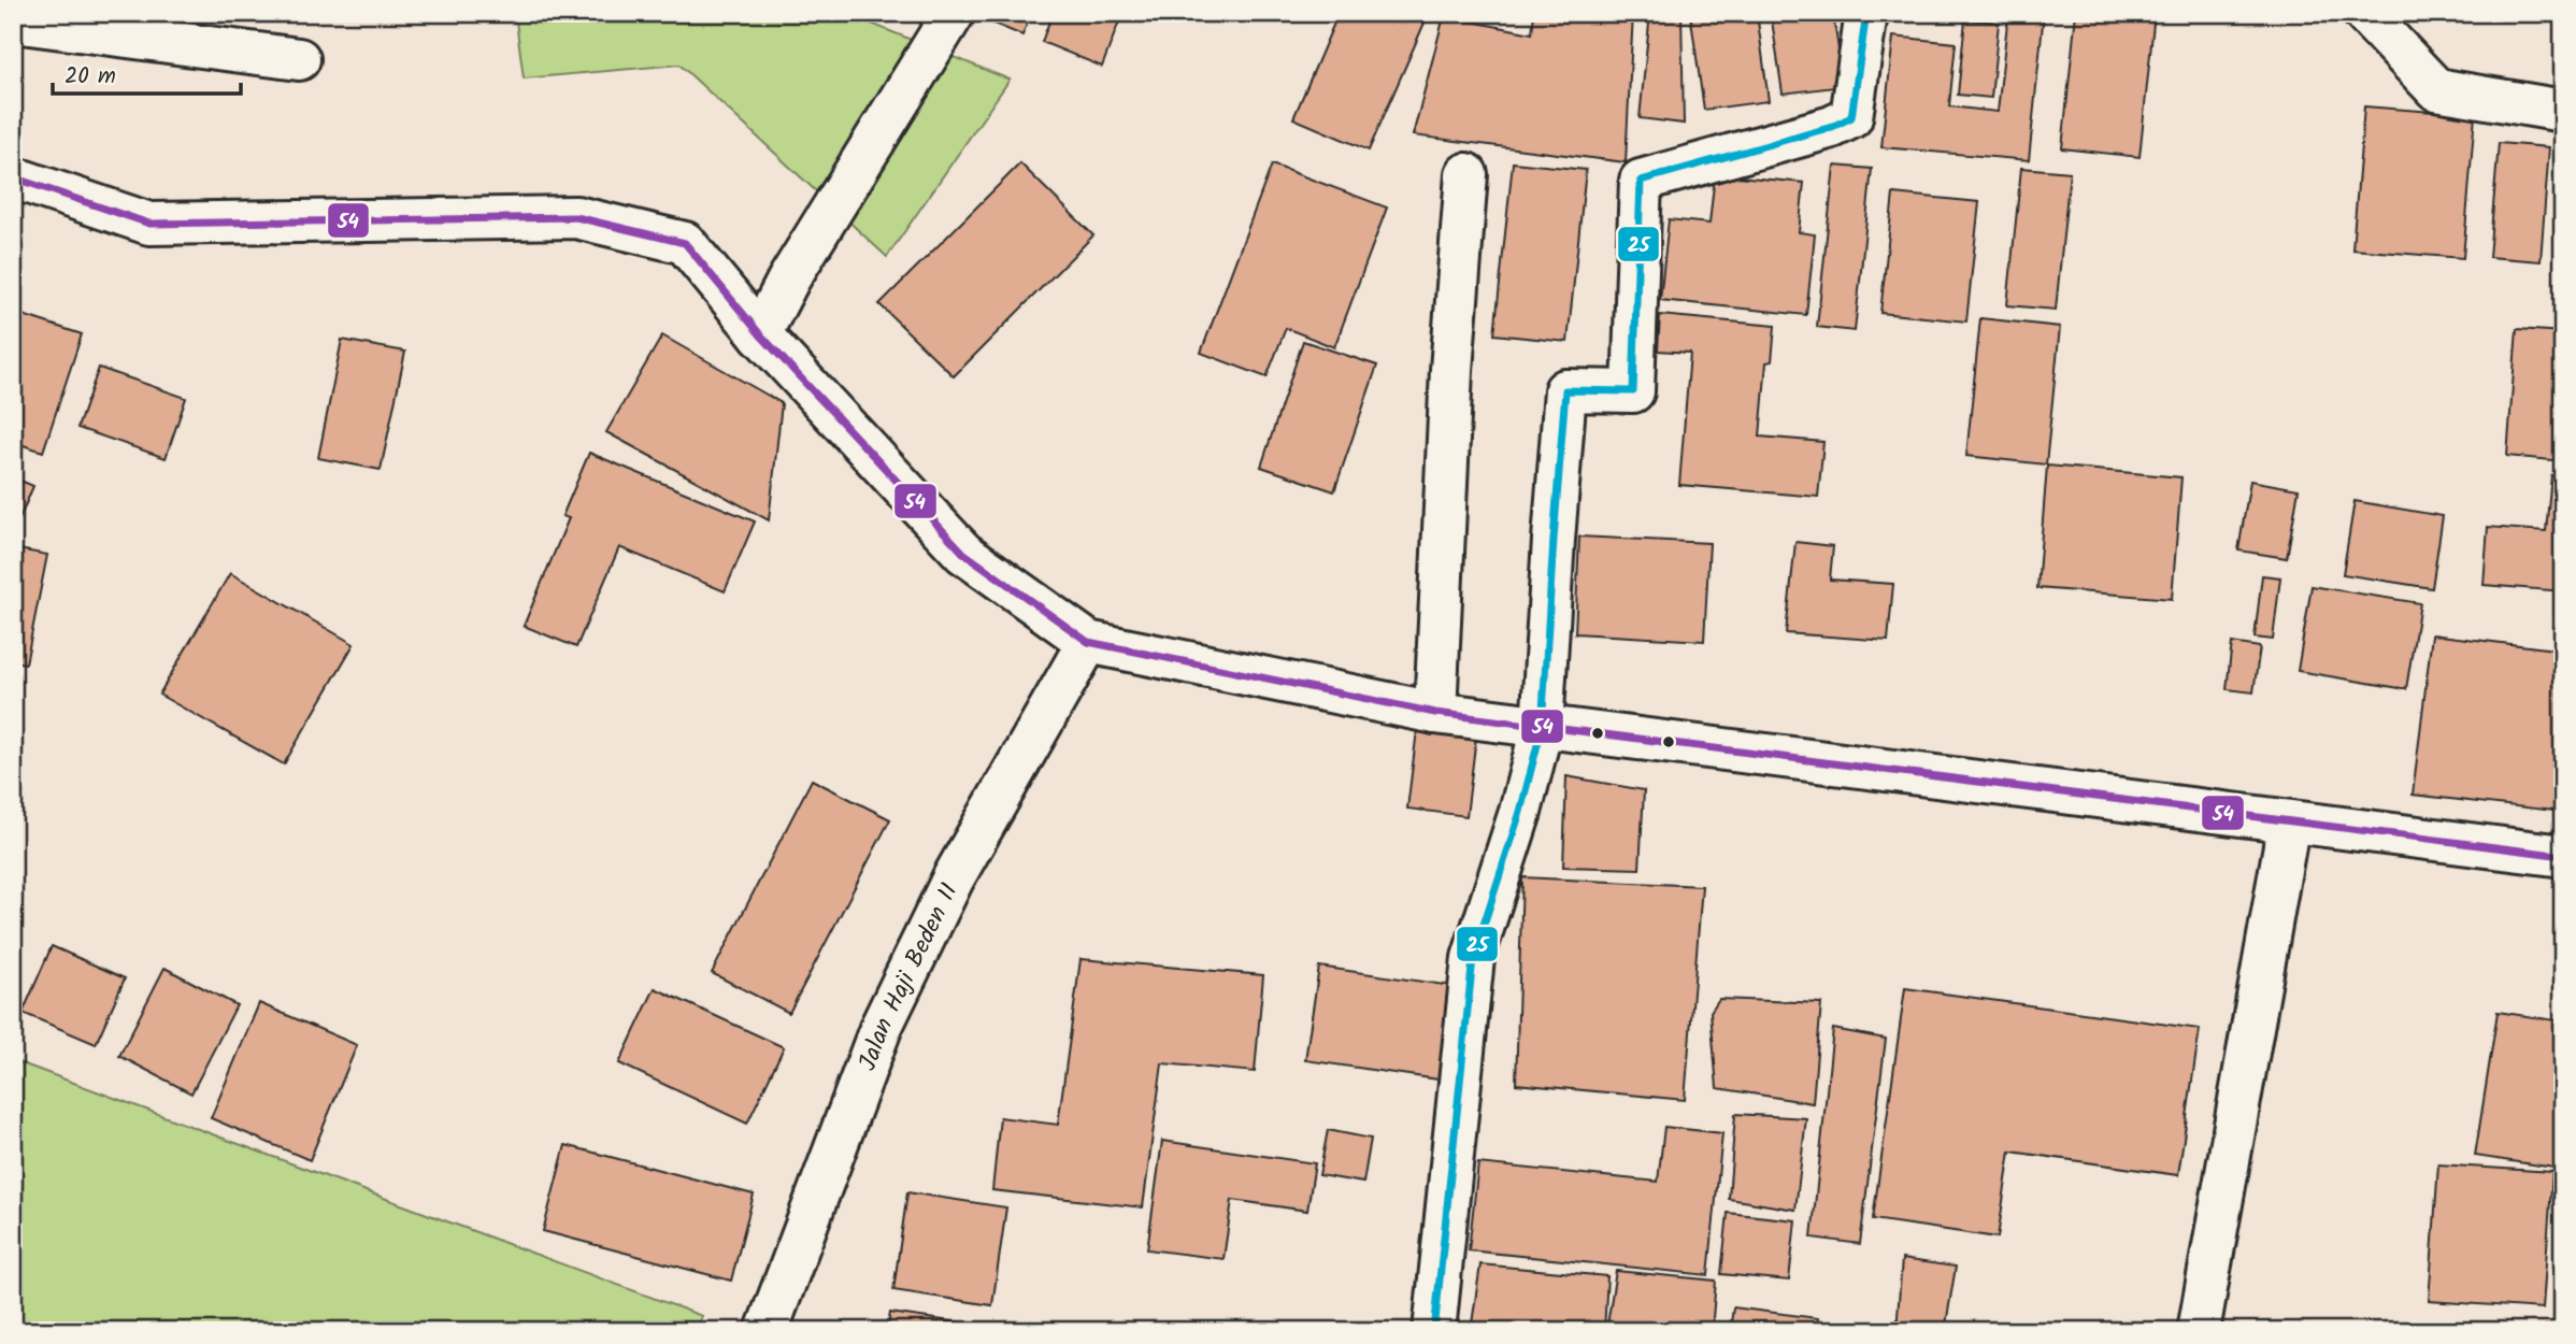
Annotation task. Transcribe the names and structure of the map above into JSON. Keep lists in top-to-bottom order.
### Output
{
  "streets": {
    "street": ["Jalan Haji Beden II"]
  },
  "lines": ["transit line 25", "transit line 54"],
  "scale_bar": "20 m"
}
